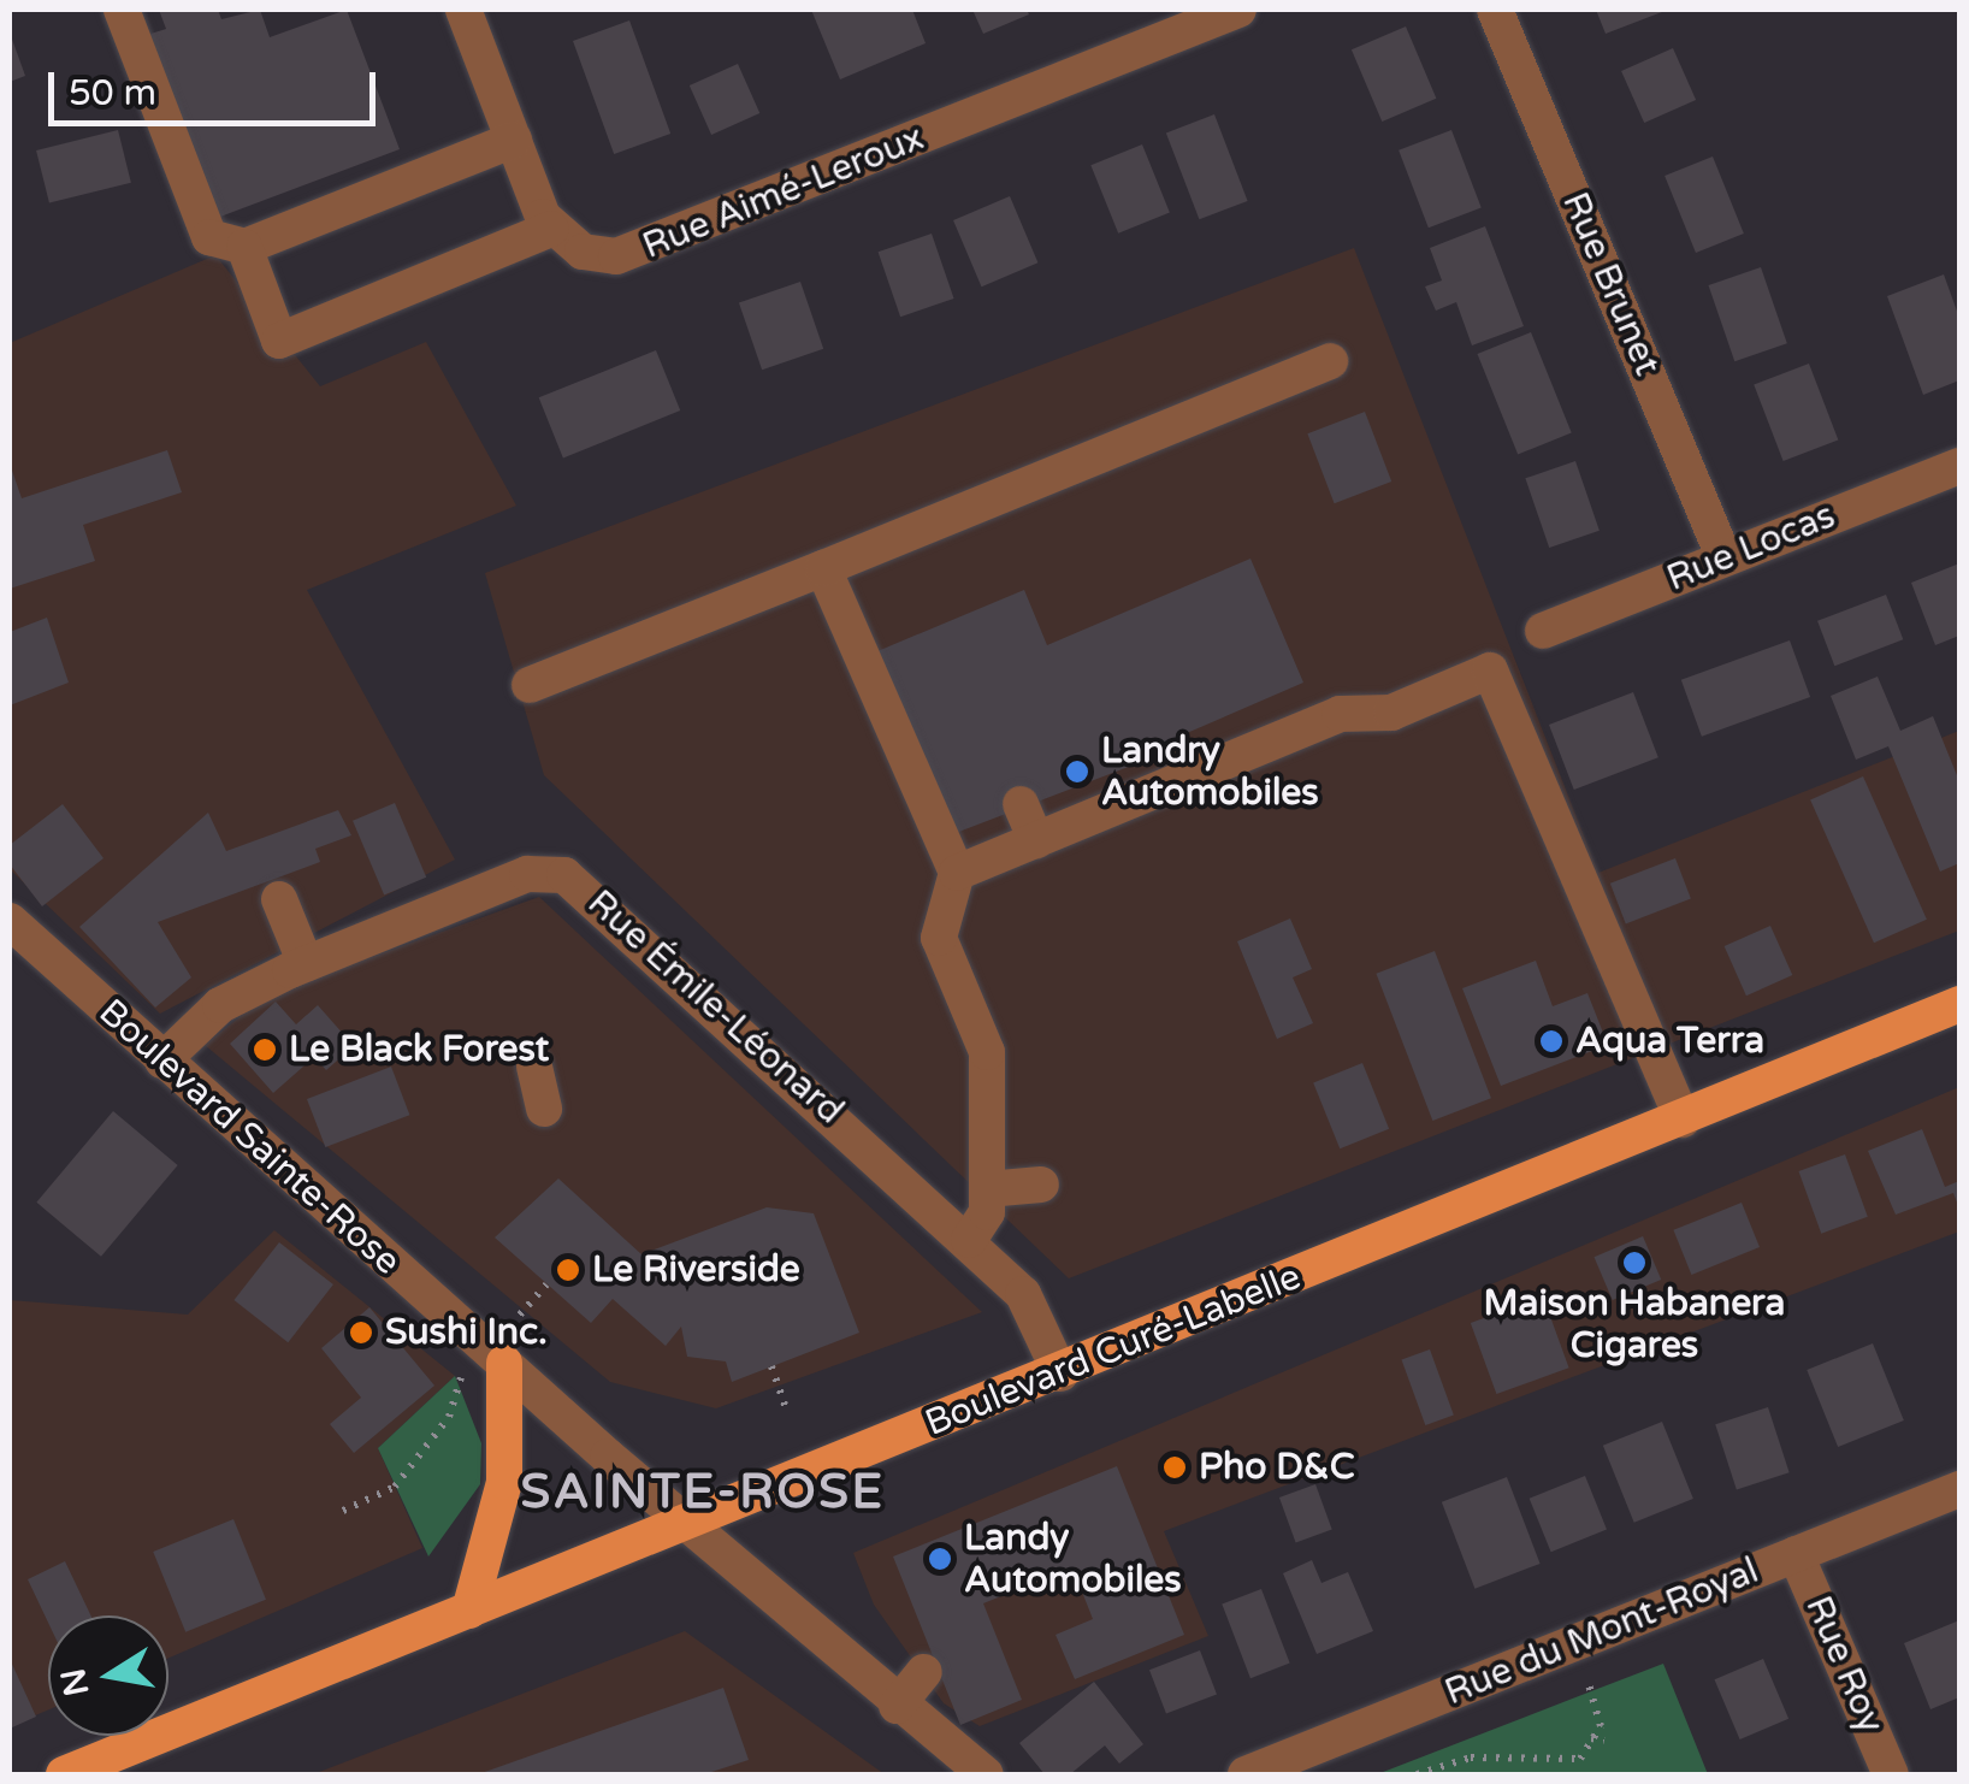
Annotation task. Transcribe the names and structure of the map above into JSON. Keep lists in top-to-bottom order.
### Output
{
  "streets": {
    "main road": ["Boulevard Curé-Labelle"],
    "street": [
      "Rue Aimé-Leroux",
      "Rue Brunet",
      "Rue Locas",
      "Rue Émile-Léonard",
      "Boulevard Sainte-Rose",
      "Rue du Mont-Royal",
      "Rue Roy"
    ]
  },
  "crossings": [
    ["Rue Brunet", "Rue Locas"],
    ["Rue Émile-Léonard", "Boulevard Sainte-Rose"],
    ["Rue Émile-Léonard", "Boulevard Curé-Labelle"],
    ["Boulevard Sainte-Rose", "Boulevard Curé-Labelle"],
    ["Rue du Mont-Royal", "Rue Roy"]
  ],
  "districts": ["SAINTE-ROSE"],
  "places": [
    "Landry Automobiles",
    "Aqua Terra",
    "Le Black Forest",
    "Maison Habanera Cigares",
    "Le Riverside",
    "Sushi Inc.",
    "Pho D&C",
    "Landy Automobiles"
  ],
  "scale_bar": "50 m",
  "north": "left"
}
